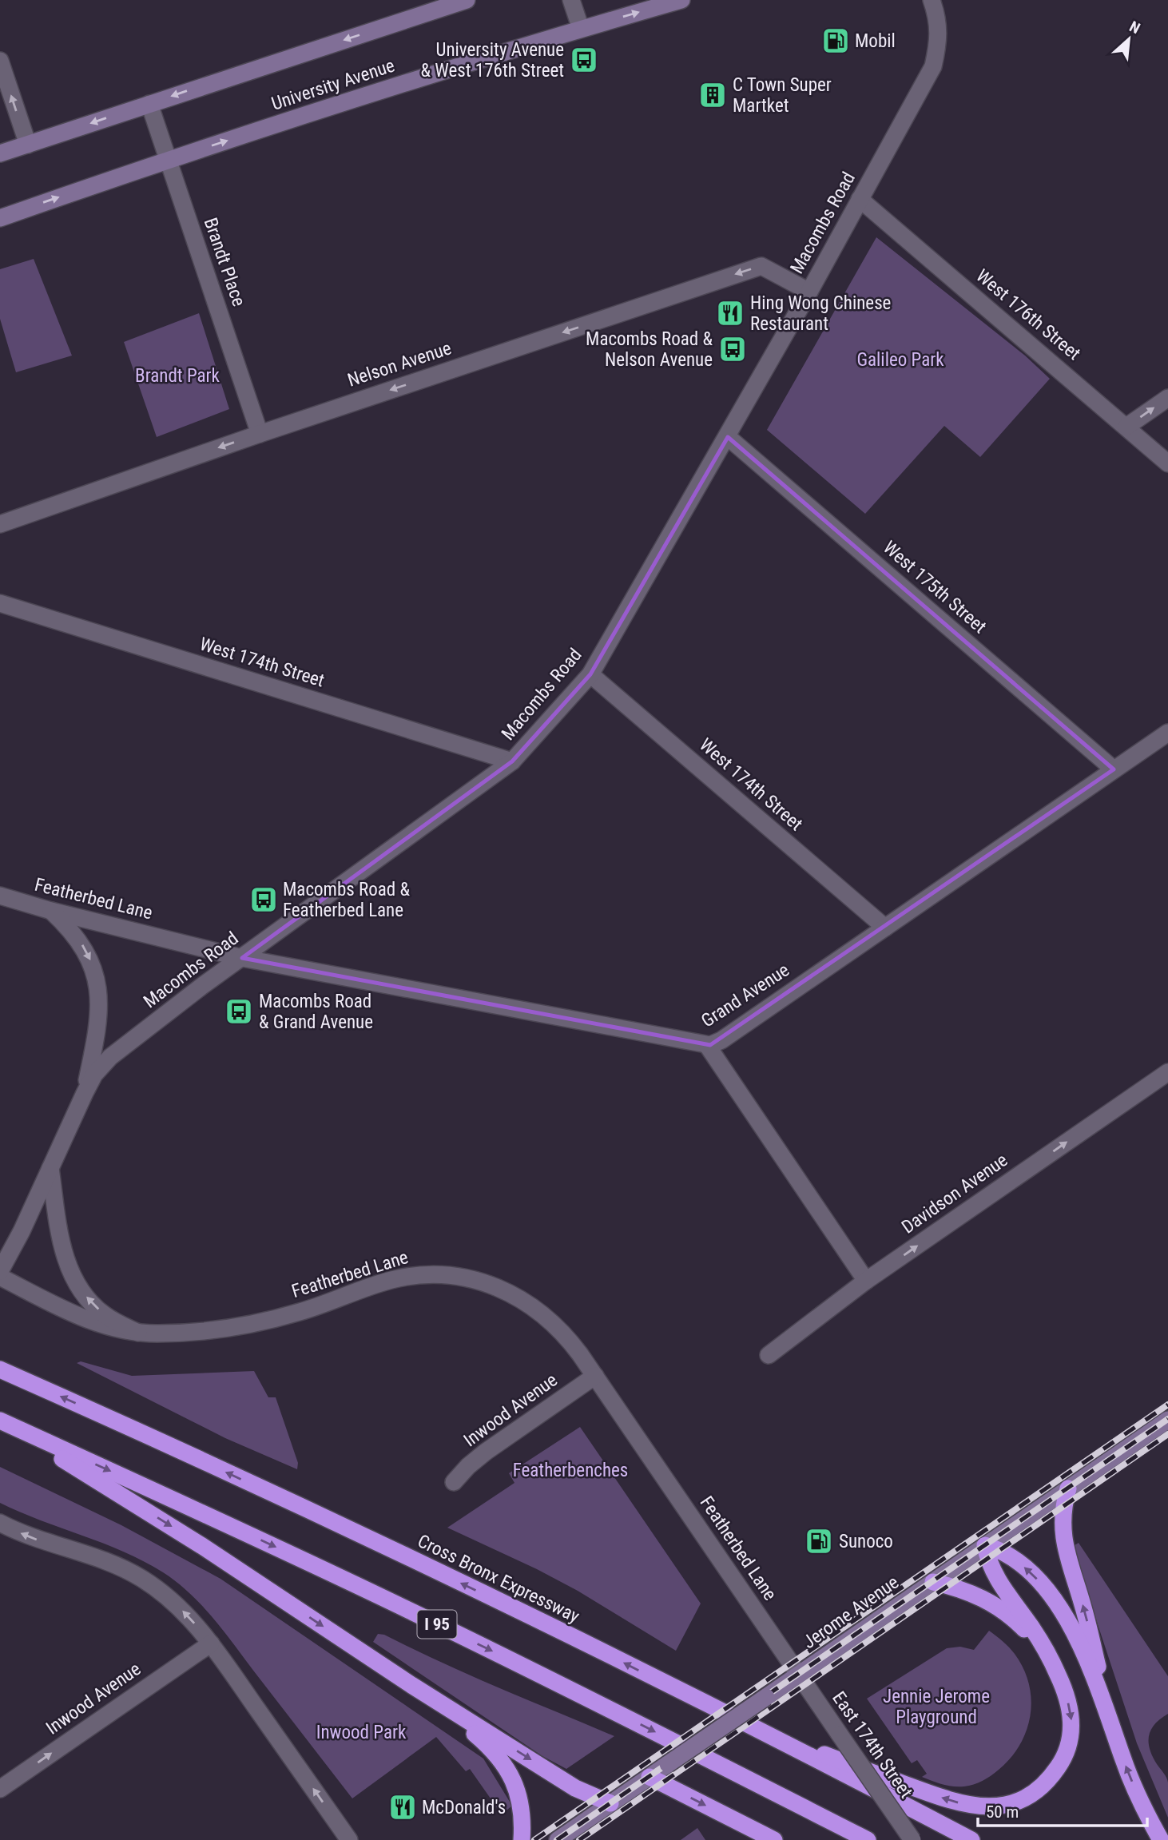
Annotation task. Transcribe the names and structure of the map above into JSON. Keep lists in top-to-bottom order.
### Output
{
  "streets": {
    "highway": ["Cross Bronx Expressway", "I 95"],
    "main road": ["University Avenue", "Jerome Avenue"],
    "street": [
      "Macombs Road",
      "Brandt Place",
      "West 176th Street",
      "Nelson Avenue",
      "West 175th Street",
      "West 174th Street",
      "Featherbed Lane",
      "Grand Avenue",
      "Davidson Avenue",
      "Inwood Avenue",
      "East 174th Street"
    ]
  },
  "crossings": [
    ["University Avenue", "Brandt Place"],
    ["Macombs Road", "West 176th Street"],
    ["Macombs Road", "Nelson Avenue"],
    ["Macombs Road", "West 175th Street"],
    ["Macombs Road", "West 174th Street"],
    ["Macombs Road", "Featherbed Lane"],
    ["Macombs Road", "Grand Avenue"],
    ["Brandt Place", "Nelson Avenue"],
    ["West 175th Street", "Grand Avenue"],
    ["West 174th Street", "Grand Avenue"],
    ["Featherbed Lane", "Grand Avenue"],
    ["Featherbed Lane", "Inwood Avenue"],
    ["Featherbed Lane", "Jerome Avenue"],
    ["Featherbed Lane", "East 174th Street"],
    ["Jerome Avenue", "East 174th Street"]
  ],
  "one_way": ["Nelson Avenue", "Davidson Avenue", "Inwood Avenue"],
  "parks": [
    "Galileo Park",
    "Brandt Park",
    "Featherbenches",
    "Jennie Jerome Playground",
    "Inwood Park"
  ],
  "places": {
    "fuel station": ["Mobil", "Sunoco"],
    "bus stop": [
      "University Avenue & West 176th Street",
      "Macombs Road & Nelson Avenue",
      "Macombs Road & Featherbed Lane",
      "Macombs Road & Grand Avenue"
    ],
    "building": ["C Town Super Martket"],
    "restaurant": ["Hing Wong Chinese Restaurant", "McDonald's"]
  },
  "scale_bar": "50 m",
  "north": "top right"
}
